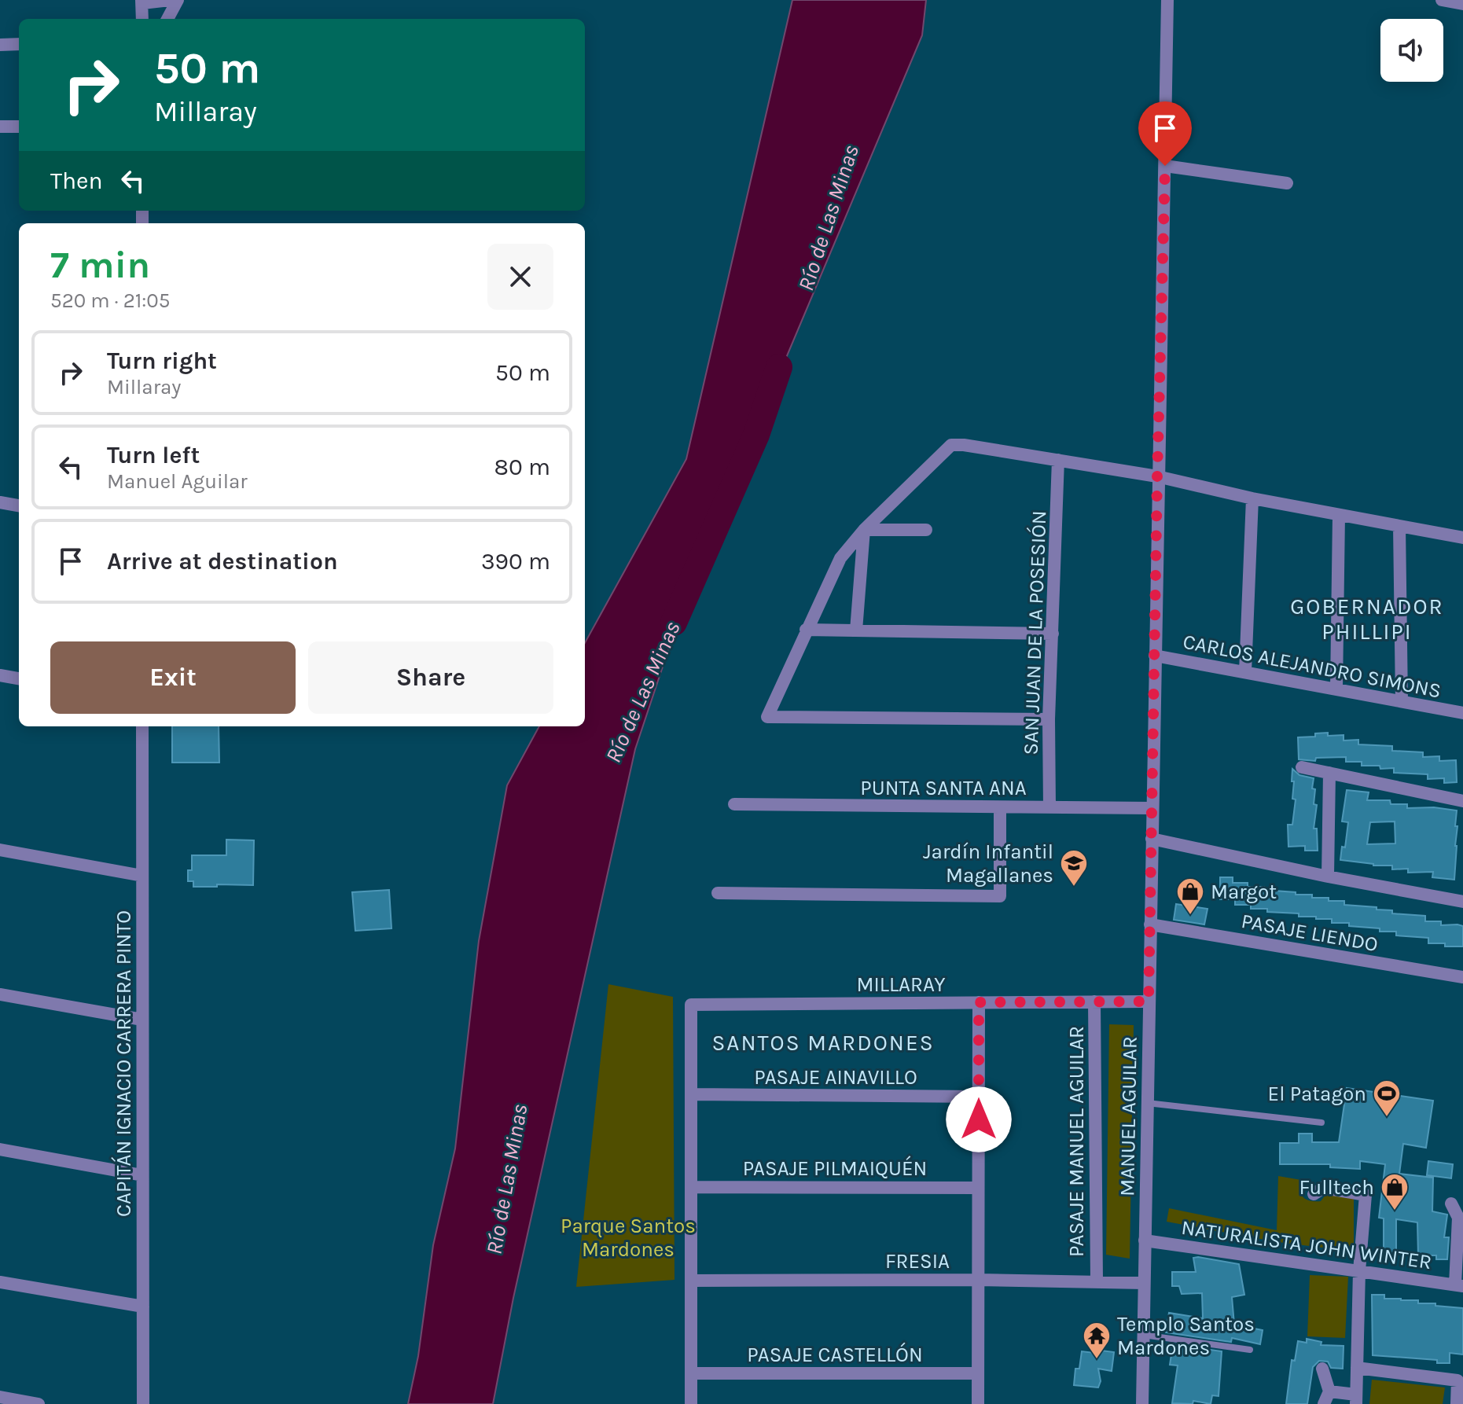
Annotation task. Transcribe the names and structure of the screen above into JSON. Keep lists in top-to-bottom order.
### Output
{
  "streets": {
    "street": [
      "SAN JUAN DE LA POSESIÓN",
      "CARLOS ALEJANDRO SIMONS",
      "PUNTA SANTA ANA",
      "PASAJE LIENDO",
      "MILLARAY",
      "CAPITÁN IGNACIO CARRERA PINTO",
      "PASAJE AINAVILLO",
      "MANUEL AGUILAR",
      "PASAJE MANUEL AGUILAR",
      "PASAJE PILMAIQUÉN",
      "NATURALISTA JOHN WINTER",
      "FRESIA",
      "PASAJE CASTELLÓN"
    ]
  },
  "crossings": [
    ["SAN JUAN DE LA POSESIÓN", "PUNTA SANTA ANA"],
    ["CARLOS ALEJANDRO SIMONS", "MANUEL AGUILAR"],
    ["PUNTA SANTA ANA", "MANUEL AGUILAR"],
    ["PASAJE LIENDO", "MANUEL AGUILAR"],
    ["MILLARAY", "PASAJE AINAVILLO"],
    ["MILLARAY", "MANUEL AGUILAR"],
    ["MILLARAY", "PASAJE MANUEL AGUILAR"],
    ["MANUEL AGUILAR", "NATURALISTA JOHN WINTER"],
    ["MANUEL AGUILAR", "FRESIA"],
    ["PASAJE MANUEL AGUILAR", "FRESIA"]
  ],
  "districts": ["GOBERNADOR PHILLIPI", "SANTOS MARDONES"],
  "water": ["Río de Las Minas"],
  "parks": ["Parque Santos Mardones"],
  "places": {
    "school or university": ["Jardín Infantil Magallanes"],
    "shop": ["Margot", "Fulltech"],
    "sports": ["El Patagon"],
    "temple": ["Templo Santos Mardones"]
  },
  "page": {
    "turn": ["50 m", "Millaray"],
    "then": "Then",
    "heading": ["7 min", "520 m · 21:05"],
    "list": [
      {
        "name": "Turn right",
        "note": "Millaray",
        "value": "50 m"
      },
      {
        "name": "Turn left",
        "note": "Manuel Aguilar",
        "value": "80 m"
      },
      {
        "name": "Arrive at destination",
        "value": "390 m"
      }
    ],
    "buttons": ["Exit", "Share"]
  }
}
